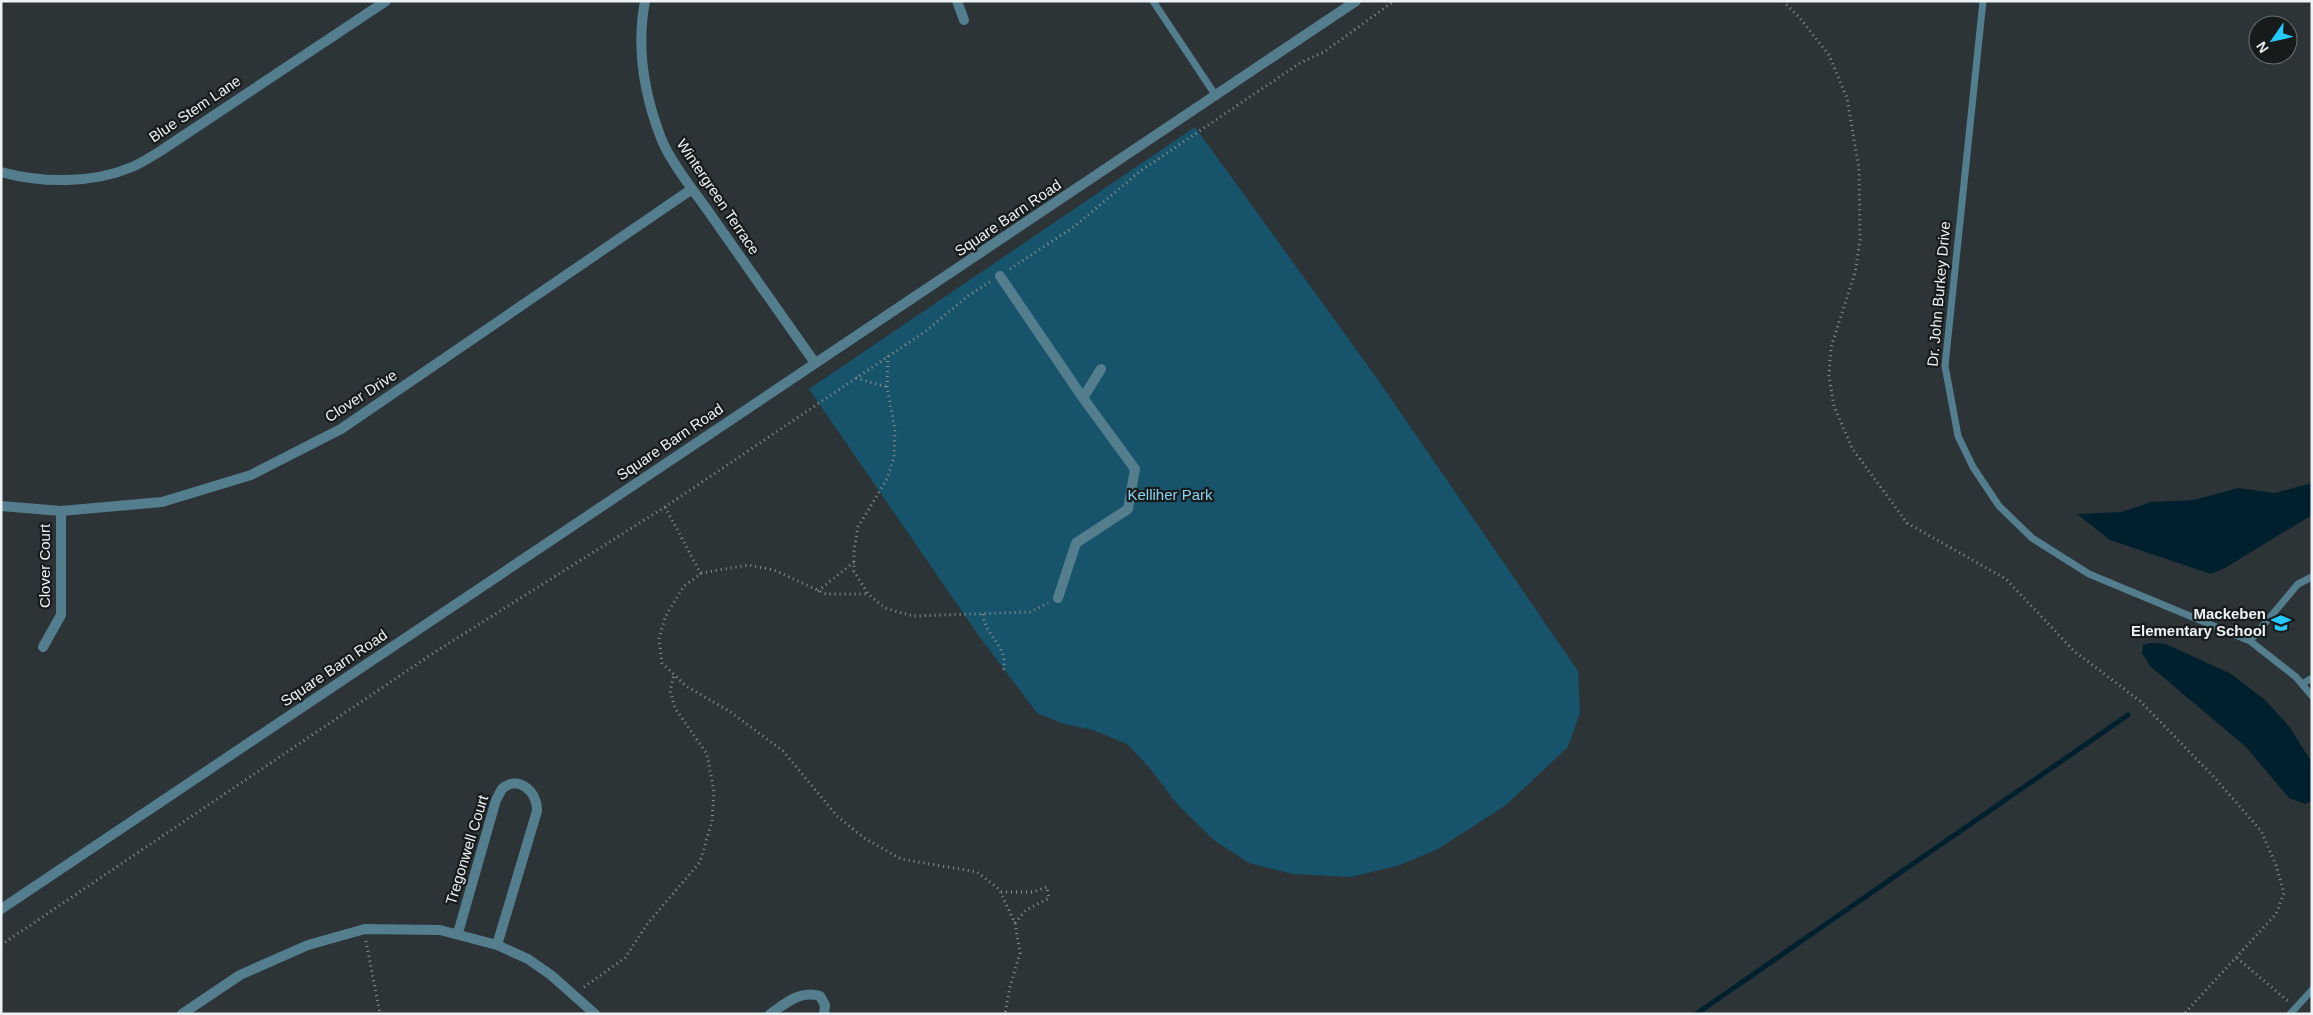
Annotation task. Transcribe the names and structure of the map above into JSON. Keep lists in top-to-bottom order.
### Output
{
  "streets": {
    "street": [
      "Blue Stem Lane",
      "Wintergreen Terrace",
      "Square Barn Road",
      "Clover Drive",
      "Clover Court",
      "Tregonwell Court"
    ],
    "lane": ["Dr. John Burkey Drive"]
  },
  "crossings": [
    ["Wintergreen Terrace", "Square Barn Road"],
    ["Wintergreen Terrace", "Clover Drive"],
    ["Clover Drive", "Clover Court"]
  ],
  "parks": ["Kelliher Park"],
  "places": {
    "school or university": ["Mackeben Elementary School"]
  },
  "north": "bottom left"
}
